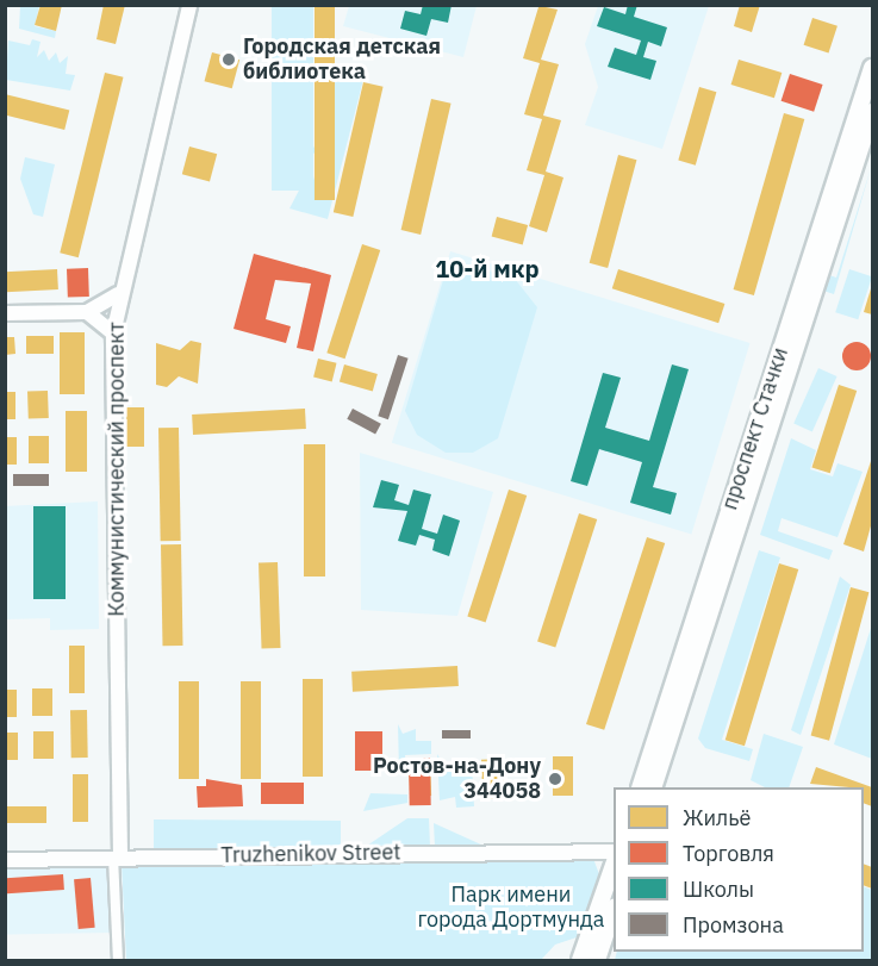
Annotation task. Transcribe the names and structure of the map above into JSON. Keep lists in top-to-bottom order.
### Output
{
  "streets": {
    "main road": ["проспект Стачки", "Коммунистический проспект", "Truzhenikov Street"]
  },
  "crossings": [
    ["Коммунистический проспект", "Truzhenikov Street"]
  ],
  "districts": ["10-й мкр"],
  "parks": ["Парк имени города Дортмунда"],
  "places": ["Городская детская библиотека", "Ростов-на-Дону 344058"],
  "legend": [
    "Жильё",
    "Торговля",
    "Школы",
    "Промзона"
  ]
}
